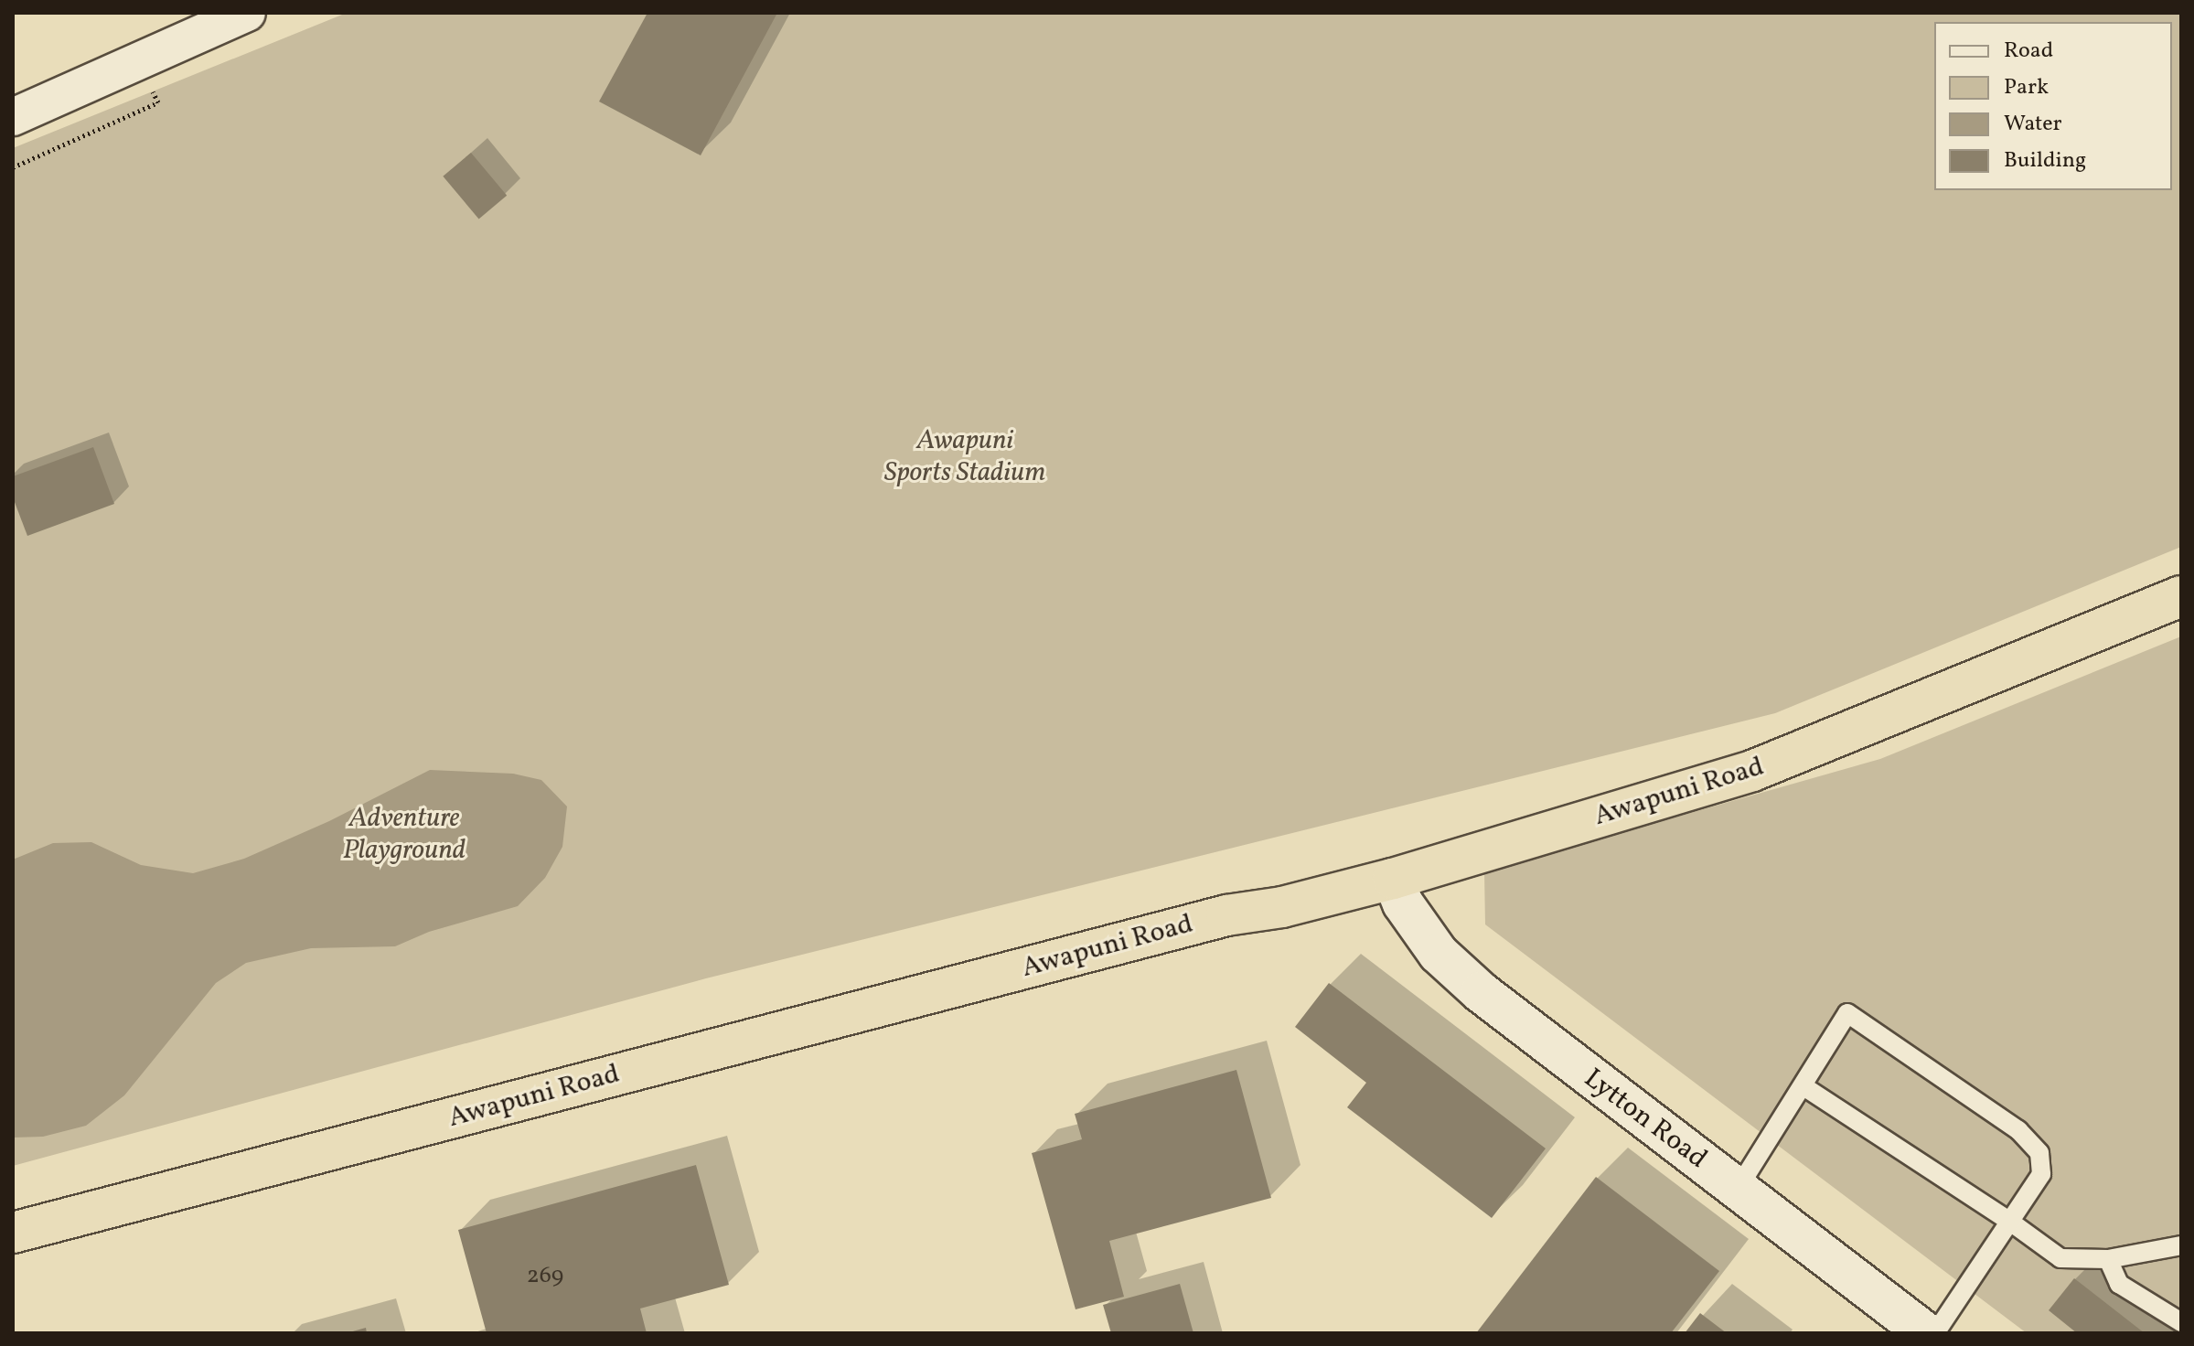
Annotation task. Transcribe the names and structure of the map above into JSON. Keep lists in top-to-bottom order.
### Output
{
  "streets": {
    "highway": ["Awapuni Road"],
    "main road": ["Lytton Road"]
  },
  "crossings": [
    ["Awapuni Road", "Lytton Road"]
  ],
  "parks": ["Awapuni Sports Stadium", "Adventure Playground"],
  "house_numbers": ["269"],
  "legend": [
    "Road",
    "Park",
    "Water",
    "Building"
  ]
}
